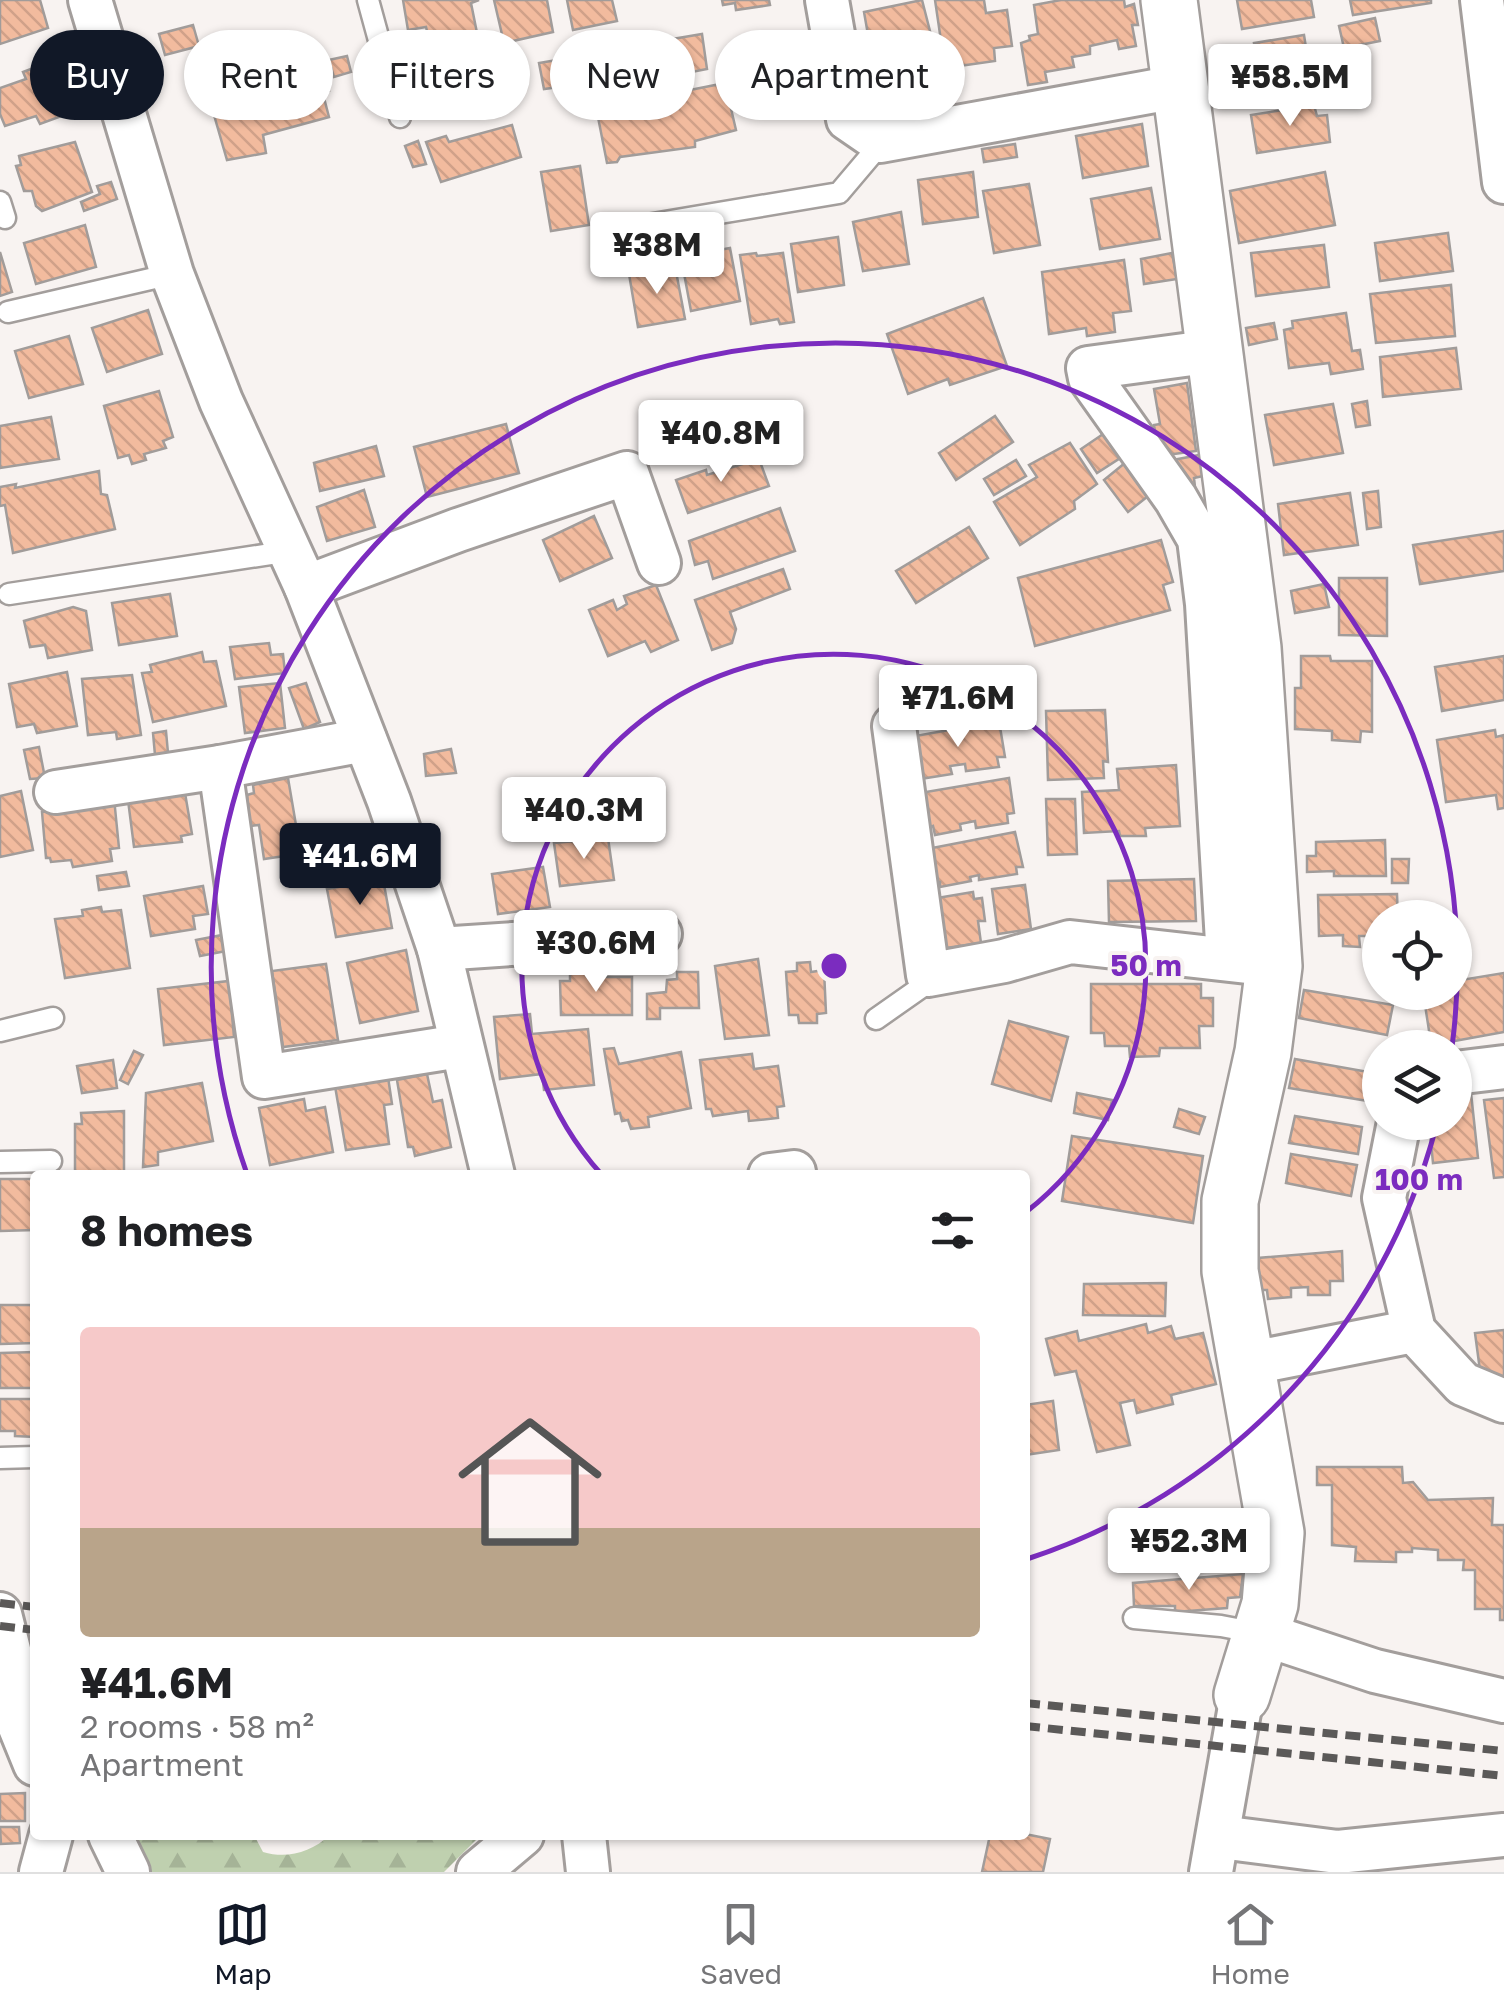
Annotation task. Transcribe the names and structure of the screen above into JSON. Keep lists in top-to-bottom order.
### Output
{
  "page": {
    "chip": [
      "Buy",
      "Rent",
      "Filters",
      "New",
      "Apartment"
    ],
    "price": [
      "¥58.5M",
      "¥38M",
      "¥40.8M",
      "¥71.6M",
      "¥40.3M",
      "¥41.6M",
      "¥30.6M",
      "¥52.3M"
    ],
    "heading": "8 homes",
    "list": [
      {
        "name": "¥41.6M",
        "note": "2 rooms · 58 m² · Apartment"
      }
    ],
    "tabs": ["Map", "Saved", "Home"]
  },
  "rings": ["50 m", "100 m"]
}
